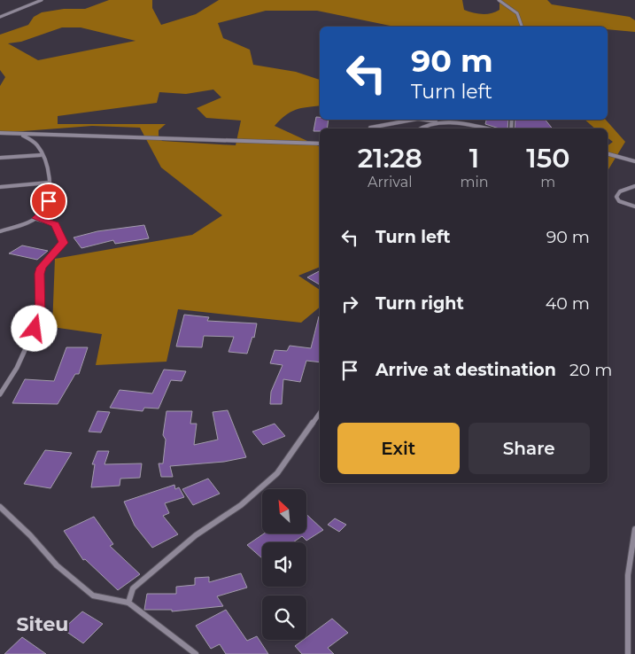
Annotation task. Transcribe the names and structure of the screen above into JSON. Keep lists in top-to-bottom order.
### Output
{
  "districts": ["Siteu"],
  "north": "top left",
  "page": {
    "turn": ["90 m", "Turn left"],
    "eta": [
      "21:28",
      "Arrival",
      "1",
      "min",
      "150",
      "m"
    ],
    "list": [
      {
        "name": "Turn left",
        "value": "90 m"
      },
      {
        "name": "Turn right",
        "value": "40 m"
      },
      {
        "name": "Arrive at destination",
        "value": "20 m"
      }
    ],
    "buttons": ["Exit", "Share"]
  }
}
